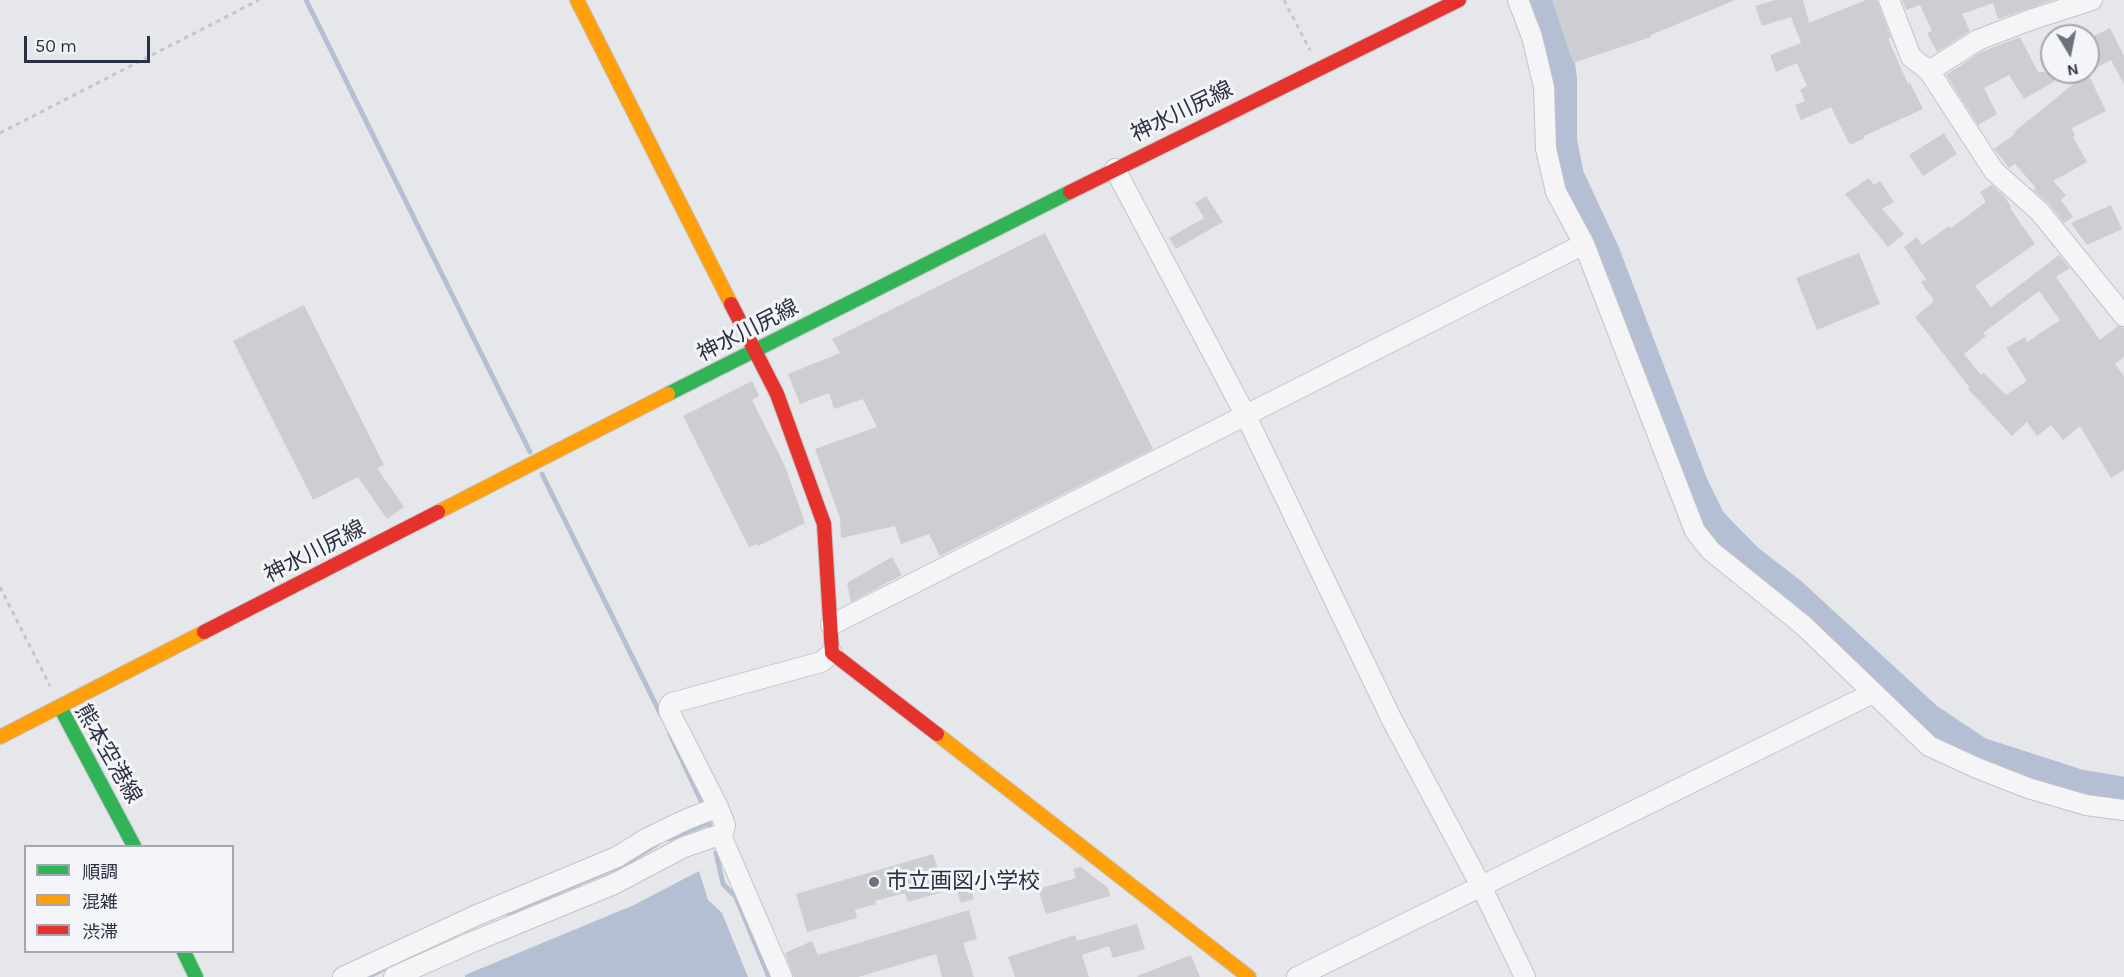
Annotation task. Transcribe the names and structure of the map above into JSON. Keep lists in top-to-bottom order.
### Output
{
  "streets": {
    "main road": ["神水川尻線", "熊本空港線"]
  },
  "crossings": [
    ["神水川尻線", "熊本空港線"]
  ],
  "places": ["市立画図小学校"],
  "legend": ["順調", "混雑", "渋滞"],
  "scale_bar": "50 m",
  "north": "bottom"
}
